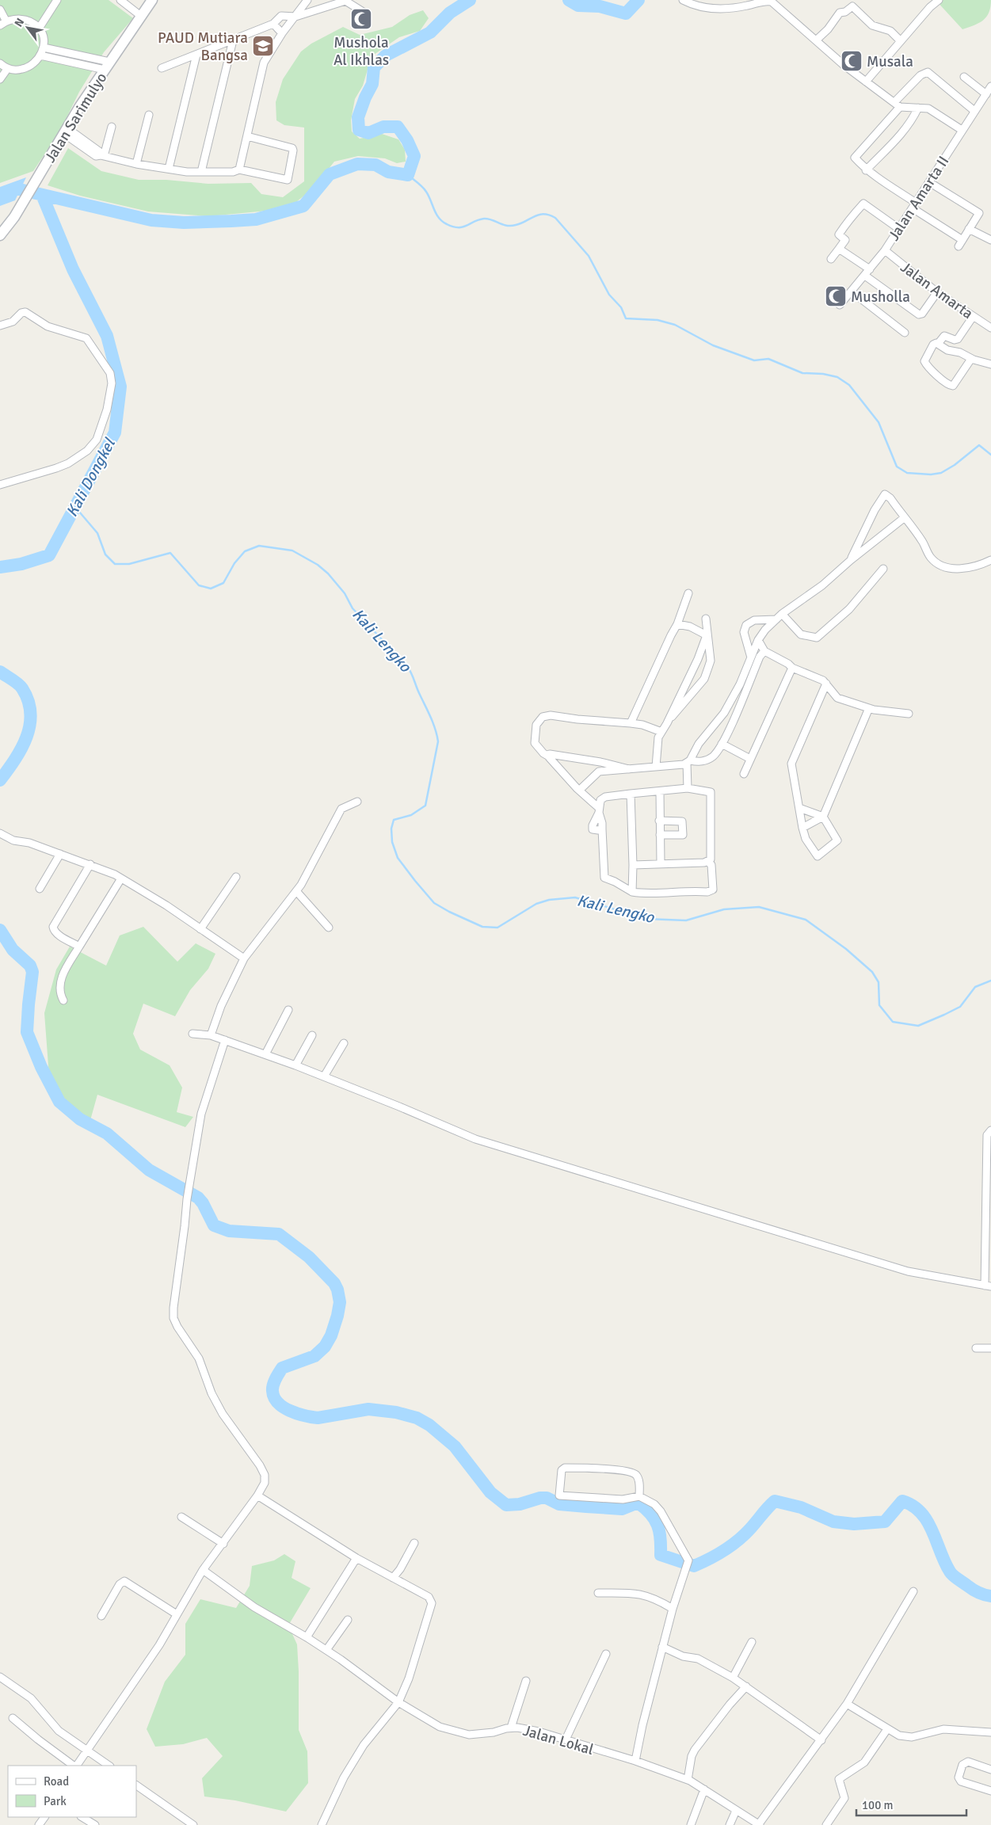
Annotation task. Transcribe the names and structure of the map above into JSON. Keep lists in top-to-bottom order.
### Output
{
  "streets": {
    "street": [
      "Jalan Sarimulyo",
      "Jalan Amarta II",
      "Jalan Amarta",
      "Jalan Lokal"
    ]
  },
  "crossings": [
    ["Jalan Amarta II", "Jalan Amarta"]
  ],
  "water": ["Kali Dongkel", "Kali Lengko"],
  "places": {
    "mosque": ["Mushola Al Ikhlas", "Musala", "Musholla"],
    "school or university": ["PAUD Mutiara Bangsa"]
  },
  "legend": ["Road", "Park"],
  "scale_bar": "100 m",
  "north": "top left"
}
